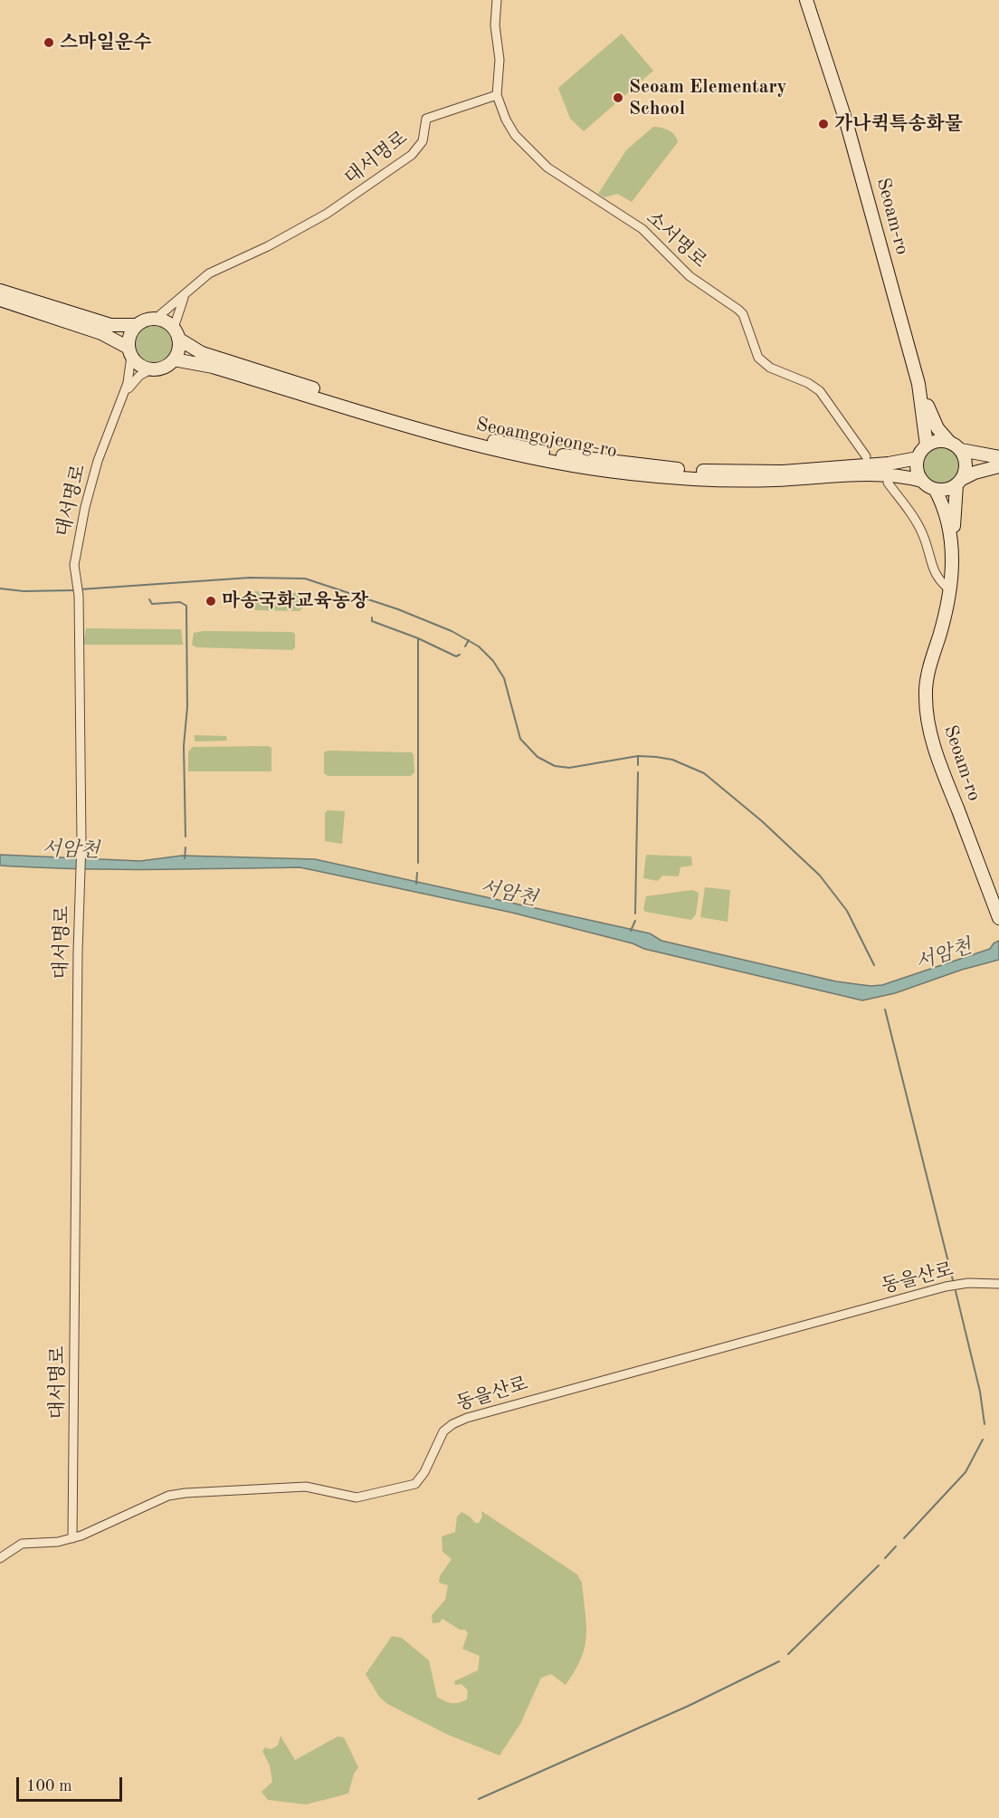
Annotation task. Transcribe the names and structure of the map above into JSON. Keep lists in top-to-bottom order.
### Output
{
  "streets": {
    "main road": ["Seoam-ro", "Seoamgojeong-ro"],
    "street": ["대서명로", "소서명로", "동을산로"]
  },
  "crossings": [
    ["대서명로", "소서명로"],
    ["대서명로", "Seoamgojeong-ro"],
    ["대서명로", "동을산로"],
    ["Seoam-ro", "Seoamgojeong-ro"]
  ],
  "water": ["서암천"],
  "places": [
    "스마일운수",
    "Seoam Elementary School",
    "가나퀵특송화물",
    "마송국화교육농장"
  ],
  "scale_bar": "100 m"
}
